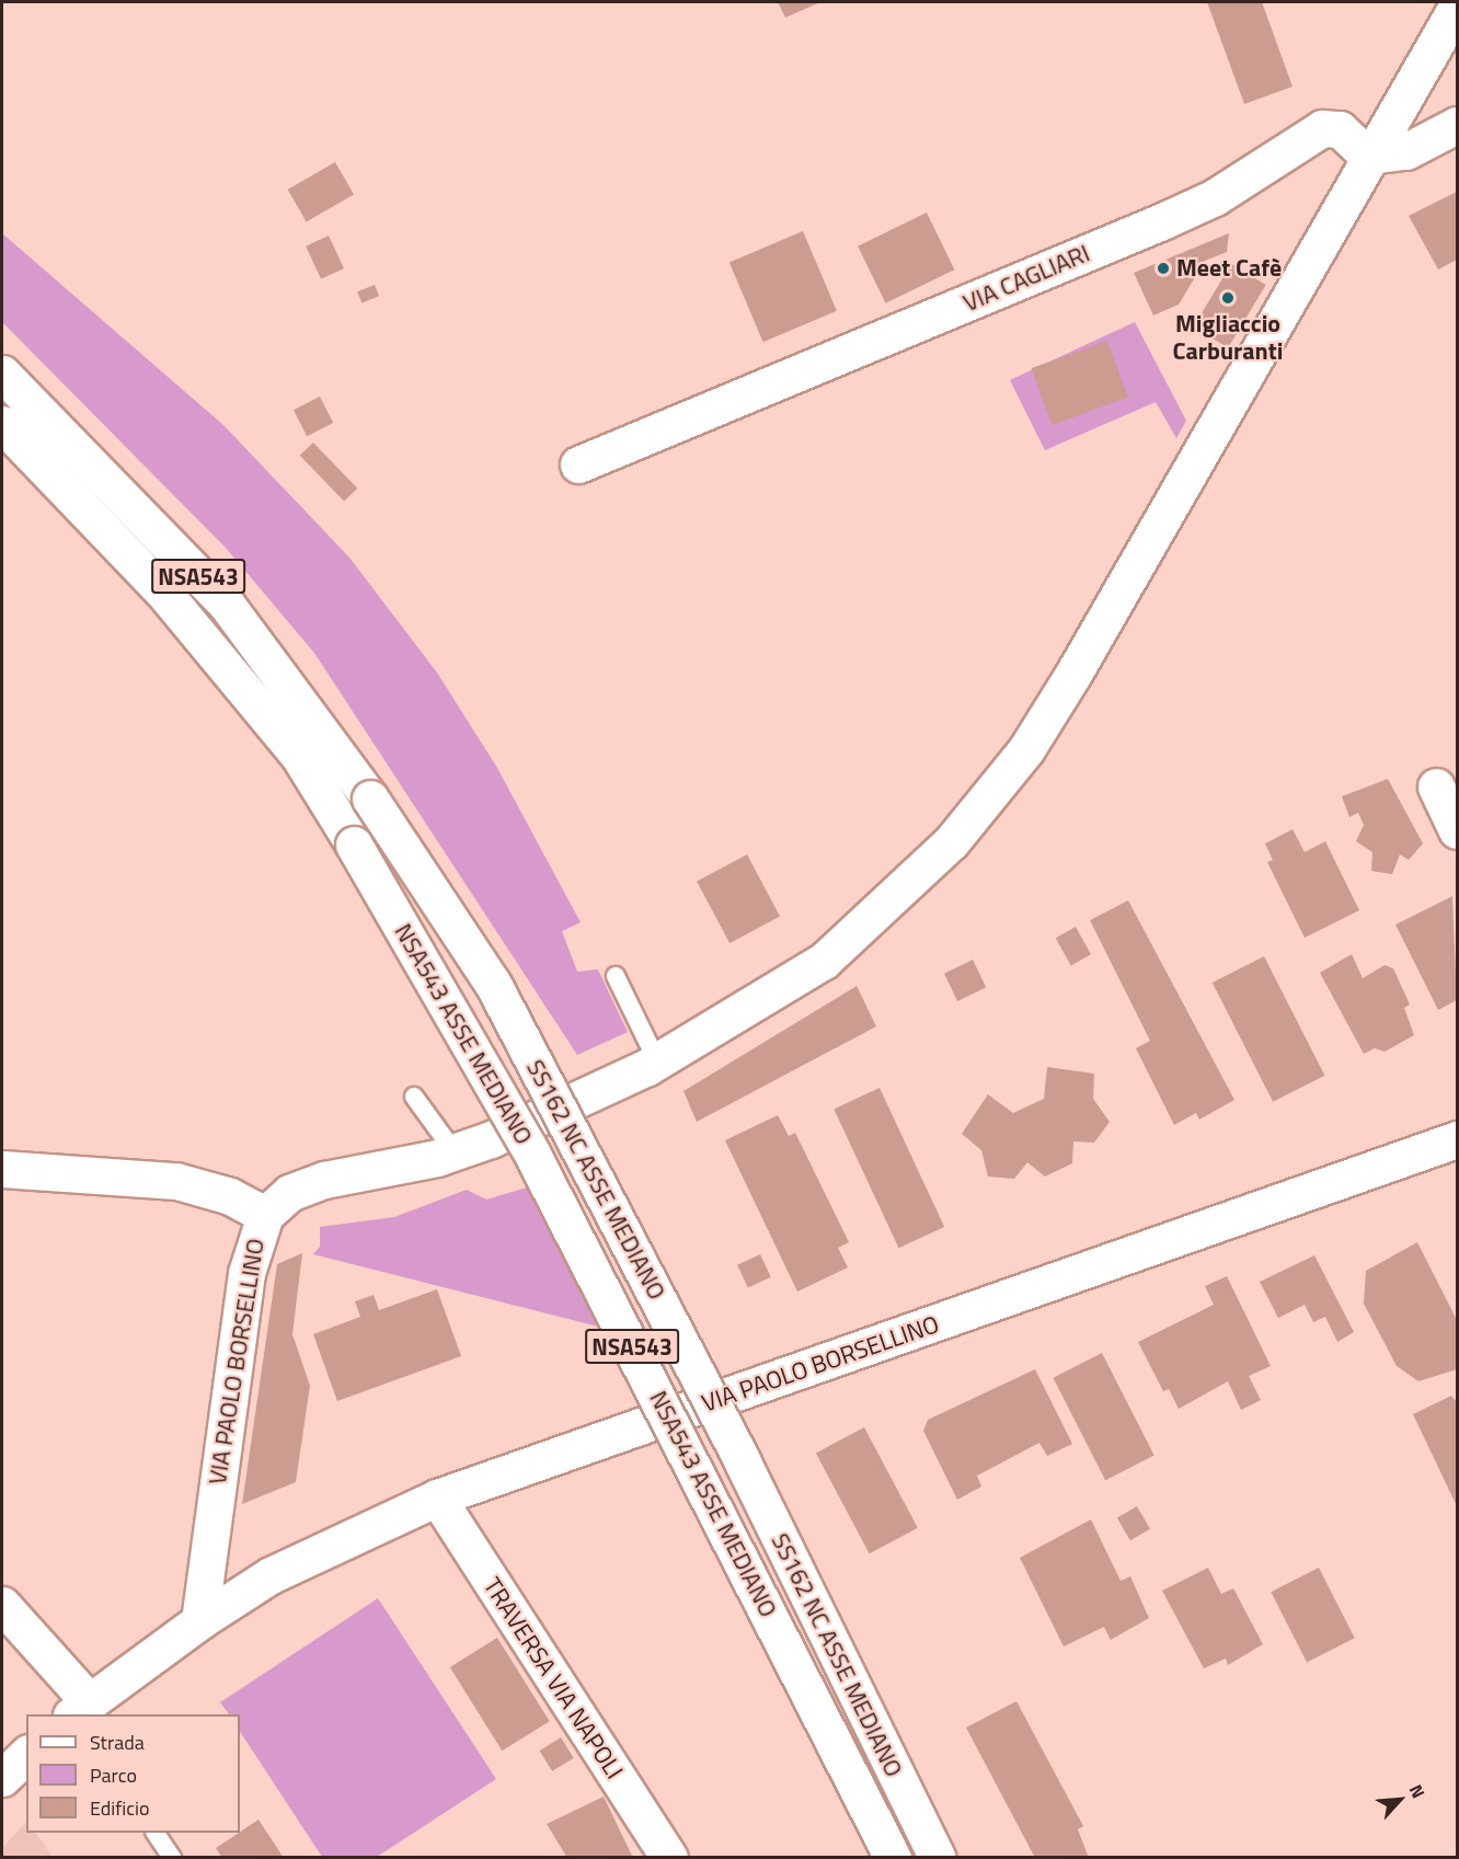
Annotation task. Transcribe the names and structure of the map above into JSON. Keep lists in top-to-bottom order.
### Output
{
  "streets": {
    "main road": [
      "VIA CAGLIARI",
      "NSA543",
      "NSA543 ASSE MEDIANO",
      "SS162 NC ASSE MEDIANO",
      "VIA PAOLO BORSELLINO",
      "TRAVERSA VIA NAPOLI"
    ]
  },
  "crossings": [
    ["VIA PAOLO BORSELLINO", "TRAVERSA VIA NAPOLI"]
  ],
  "places": ["Meet Cafè", "Migliaccio Carburanti"],
  "legend": ["Strada", "Parco", "Edificio"],
  "north": "top right"
}
